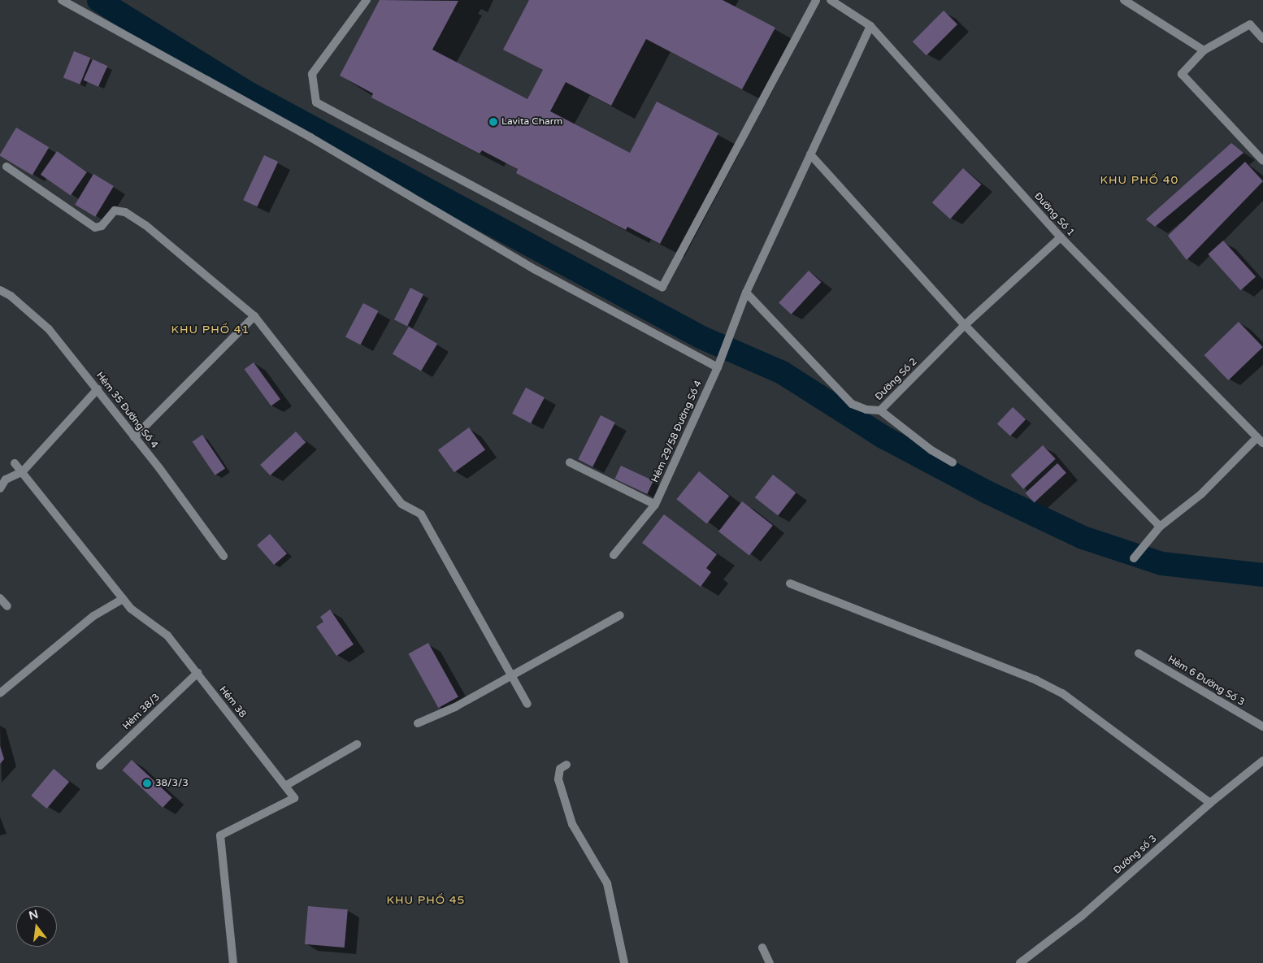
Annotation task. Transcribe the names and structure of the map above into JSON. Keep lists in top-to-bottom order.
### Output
{
  "streets": {
    "street": [
      "Đường Số 1",
      "Đường Số 2",
      "Hẻm 35 Đường Số 4",
      "Hẻm 29/58 Đường Số 4",
      "Hẻm 6 Đường Số 3",
      "Hẻm 38",
      "Hẻm 38/3",
      "Đường số 3"
    ]
  },
  "crossings": [
    ["Đường Số 1", "Đường Số 2"],
    ["Đường Số 1", "Hẻm 29/58 Đường Số 4"],
    ["Đường Số 2", "Hẻm 29/58 Đường Số 4"],
    ["Hẻm 38", "Hẻm 38/3"]
  ],
  "districts": ["KHU PHỐ 40", "KHU PHỐ 41", "KHU PHỐ 45"],
  "places": ["Lavita Charm", "38/3/3"],
  "north": "top"
}
